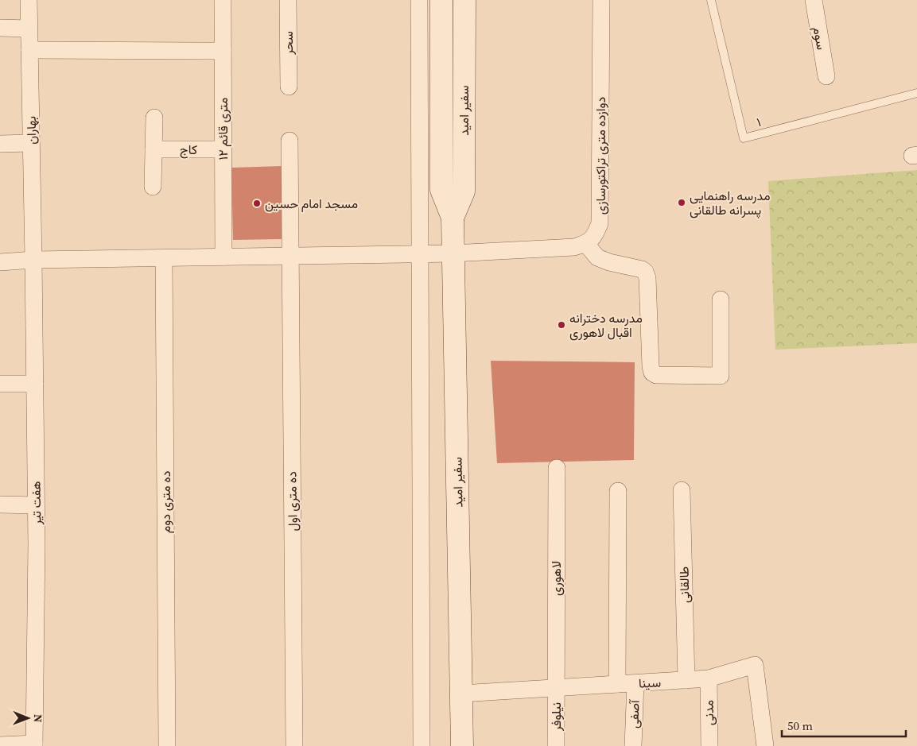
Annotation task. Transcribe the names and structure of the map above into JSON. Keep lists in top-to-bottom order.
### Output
{
  "streets": {
    "main road": ["سفیر امید"],
    "street": [
      "سوم",
      "سحر",
      "۱۲ متری قائم",
      "بهاران",
      "کاج",
      "دوازده متری تراکتورسازی",
      "ده متری اول",
      "ده متری دوم",
      "هفت تیر",
      "لاهوری",
      "طالقانی",
      "سینا",
      "مدنی",
      "آصفی",
      "نیلوفر"
    ],
    "lane": ["‍۱"]
  },
  "crossings": [
    ["سفیر امید", "سینا"],
    ["۱۲ متری قائم", "کاج"],
    ["بهاران", "هفت تیر"],
    ["لاهوری", "سینا"],
    ["لاهوری", "نیلوفر"],
    ["طالقانی", "سینا"],
    ["سینا", "مدنی"],
    ["سینا", "آصفی"],
    ["سینا", "نیلوفر"]
  ],
  "places": ["مدرسه راهنمایی پسرانه طالقانی", "مسجد امام حسین", "مدرسه دخترانه اقبال لاهوری"],
  "scale_bar": "50 m",
  "north": "right"
}
